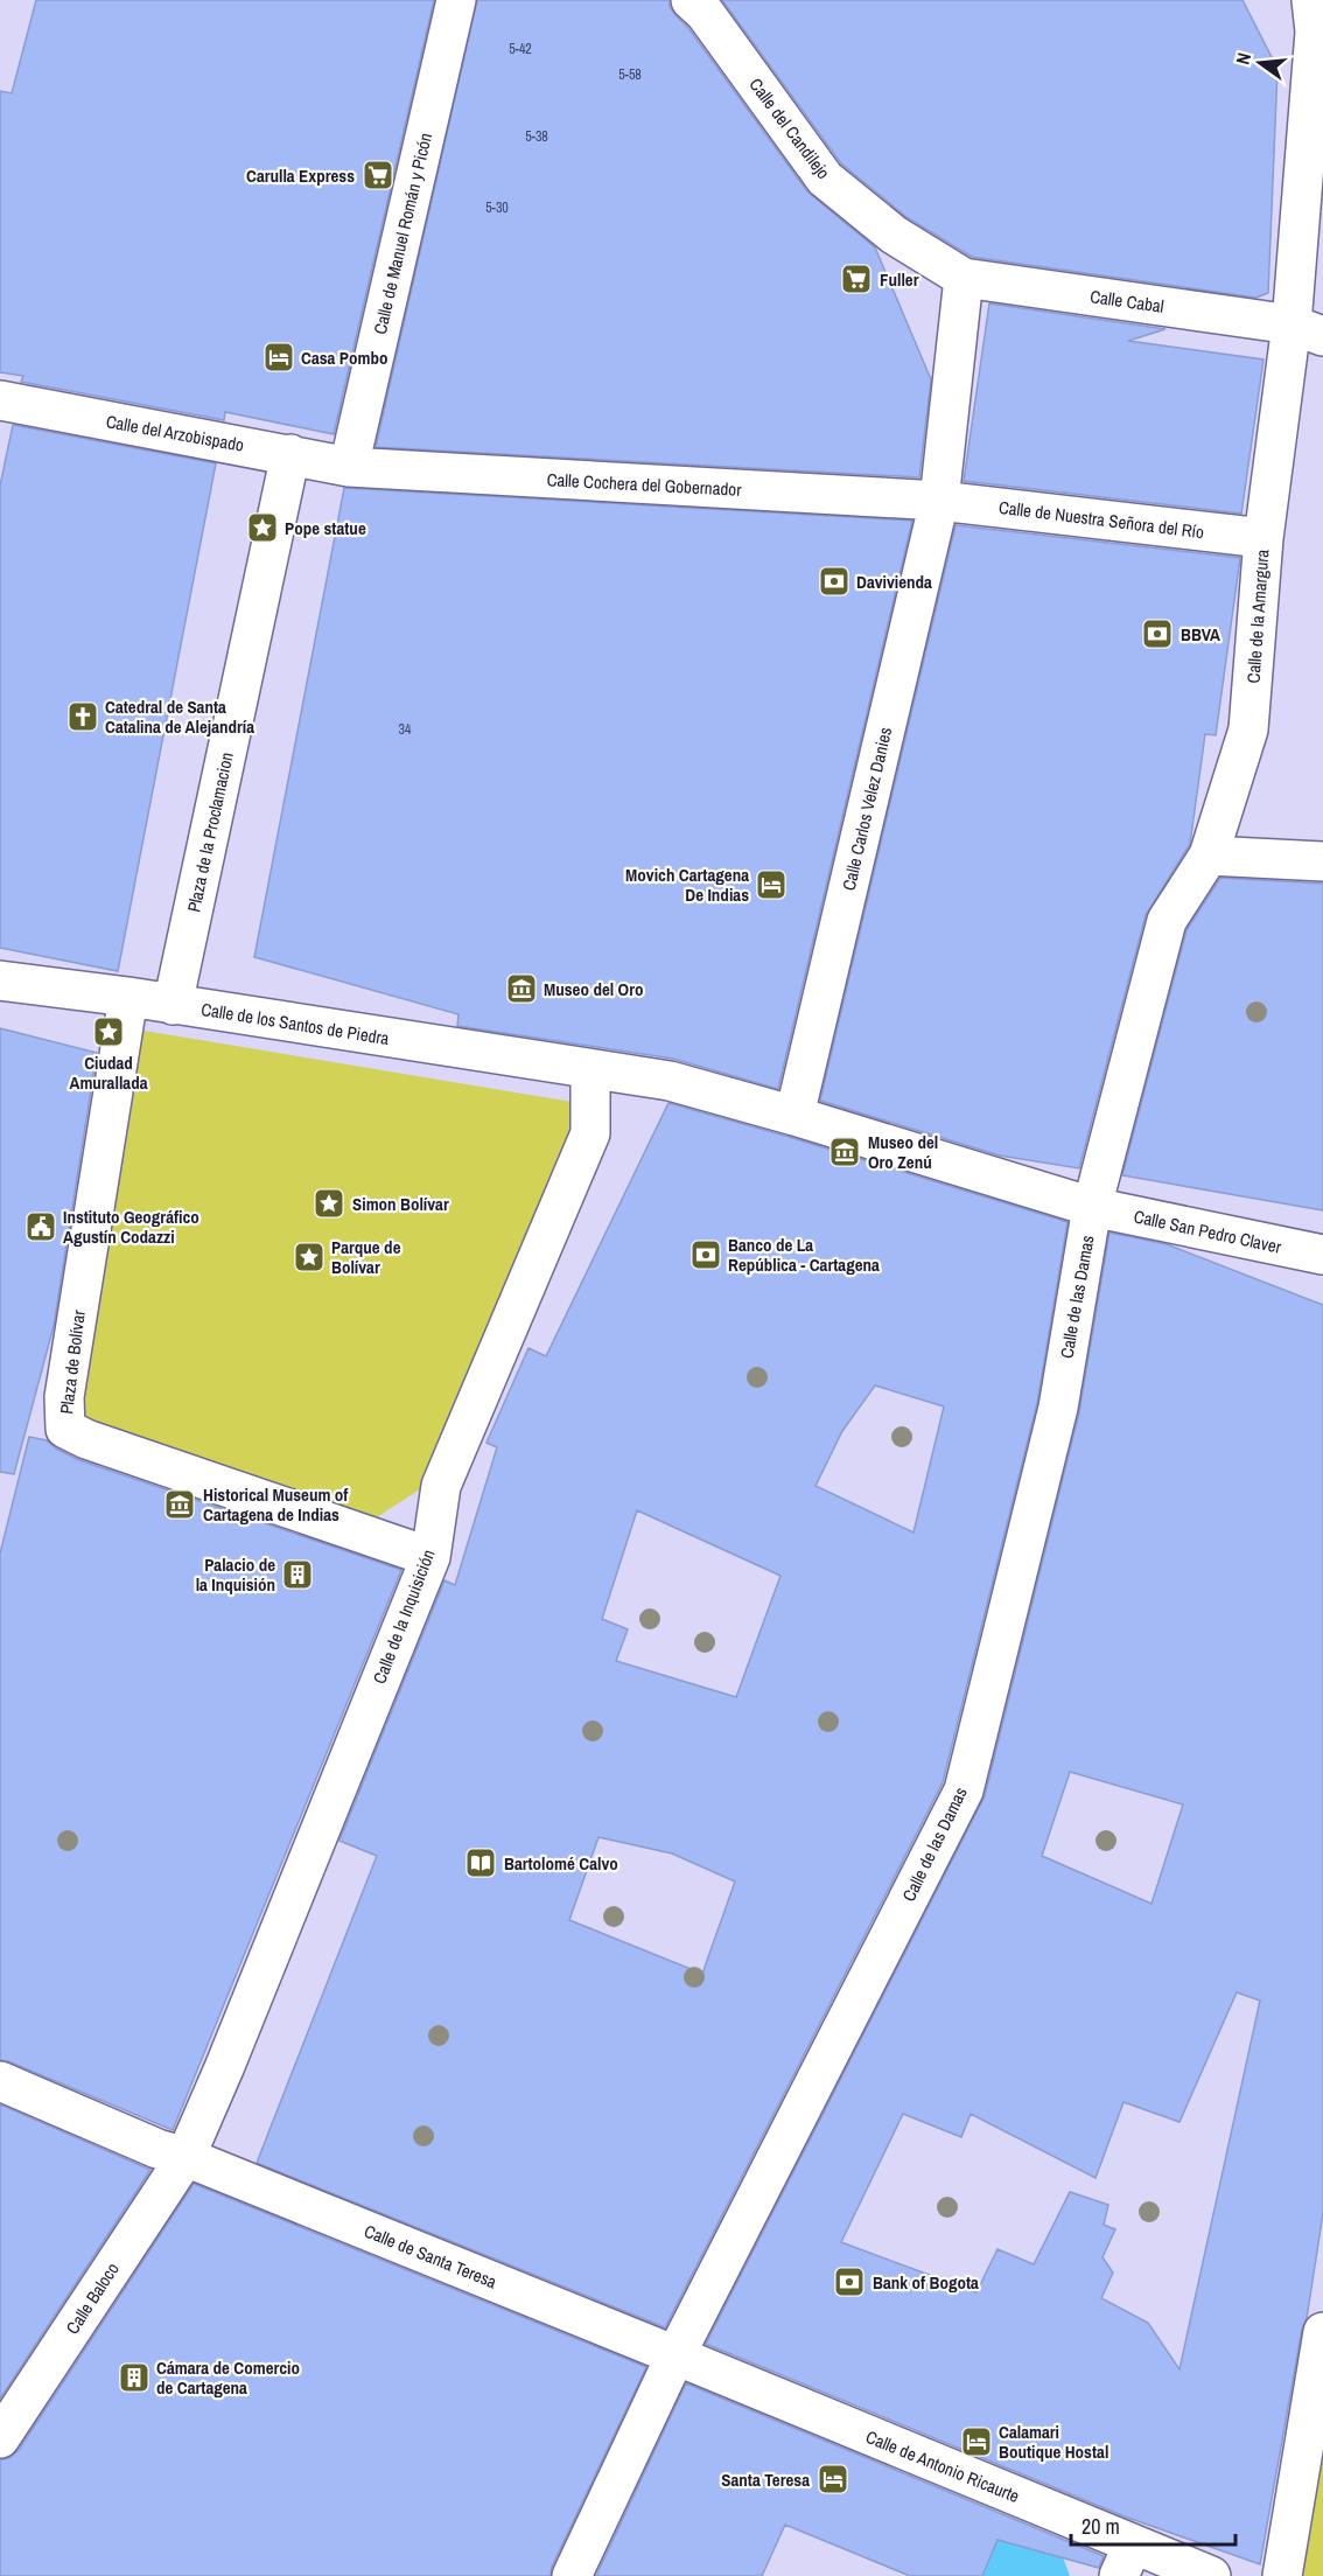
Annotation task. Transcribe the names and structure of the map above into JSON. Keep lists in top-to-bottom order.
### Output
{
  "streets": {
    "street": [
      "Calle del Candilejo",
      "Calle de Manuel Román y Picón",
      "Calle Cabal",
      "Calle del Arzobispado",
      "Calle Cochera del Gobernador",
      "Calle de Nuestra Señora del Río",
      "Calle de la Amargura",
      "Calle Carlos Velez Danies",
      "Plaza de la Proclamacion",
      "Calle de los Santos de Piedra",
      "Calle San Pedro Claver",
      "Calle de las Damas",
      "Plaza de Bolívar",
      "Calle de la Inquisición",
      "Calle de Santa Teresa",
      "Calle Baloco",
      "Calle de Antonio Ricaurte"
    ]
  },
  "crossings": [
    ["Calle del Candilejo", "Calle Cabal"],
    ["Calle de Manuel Román y Picón", "Calle del Arzobispado"],
    ["Calle de Manuel Román y Picón", "Calle Cochera del Gobernador"],
    ["Calle Cabal", "Calle de la Amargura"],
    ["Calle del Arzobispado", "Calle Cochera del Gobernador"],
    ["Calle del Arzobispado", "Plaza de la Proclamacion"],
    ["Calle Cochera del Gobernador", "Calle de Nuestra Señora del Río"],
    ["Calle Cochera del Gobernador", "Calle Carlos Velez Danies"],
    ["Calle de Nuestra Señora del Río", "Calle de la Amargura"],
    ["Calle de Nuestra Señora del Río", "Calle Carlos Velez Danies"],
    ["Calle de la Amargura", "Calle San Pedro Claver"],
    ["Calle de la Amargura", "Calle de las Damas"],
    ["Calle Carlos Velez Danies", "Calle de los Santos de Piedra"],
    ["Calle Carlos Velez Danies", "Calle San Pedro Claver"],
    ["Plaza de la Proclamacion", "Calle de los Santos de Piedra"],
    ["Calle de los Santos de Piedra", "Calle San Pedro Claver"],
    ["Calle de los Santos de Piedra", "Plaza de Bolívar"],
    ["Calle de los Santos de Piedra", "Calle de la Inquisición"],
    ["Calle San Pedro Claver", "Calle de las Damas"],
    ["Calle de las Damas", "Calle de Santa Teresa"],
    ["Calle de las Damas", "Calle de Antonio Ricaurte"],
    ["Plaza de Bolívar", "Calle de la Inquisición"],
    ["Calle de la Inquisición", "Calle de Santa Teresa"],
    ["Calle de la Inquisición", "Calle Baloco"],
    ["Calle de Santa Teresa", "Calle Baloco"],
    ["Calle de Santa Teresa", "Calle de Antonio Ricaurte"]
  ],
  "places": {
    "supermarket": ["Carulla Express", "Fuller"],
    "hotel": [
      "Casa Pombo",
      "Movich Cartagena De Indias",
      "Calamari Boutique Hostal",
      "Santa Teresa"
    ],
    "place": [
      "Pope statue",
      "Ciudad Amurallada",
      "Simon Bolívar",
      "Parque de Bolívar"
    ],
    "bank": [
      "Davivienda",
      "BBVA",
      "Banco de La República - Cartagena",
      "Bank of Bogota"
    ],
    "church": ["Catedral de Santa Catalina de Alejandría"],
    "museum": ["Museo del Oro", "Museo del Oro Zenú", "Historical Museum of Cartagena de Indias"],
    "public building": ["Instituto Geográfico Agustín Codazzi"],
    "building": ["Palacio de la Inquisión", "Cámara de Comercio de Cartagena"],
    "library": ["Bartolomé Calvo"]
  },
  "house_numbers": [
    "5-42",
    "5-58",
    "5-38",
    "5-30",
    "34"
  ],
  "scale_bar": "20 m",
  "north": "left"
}
